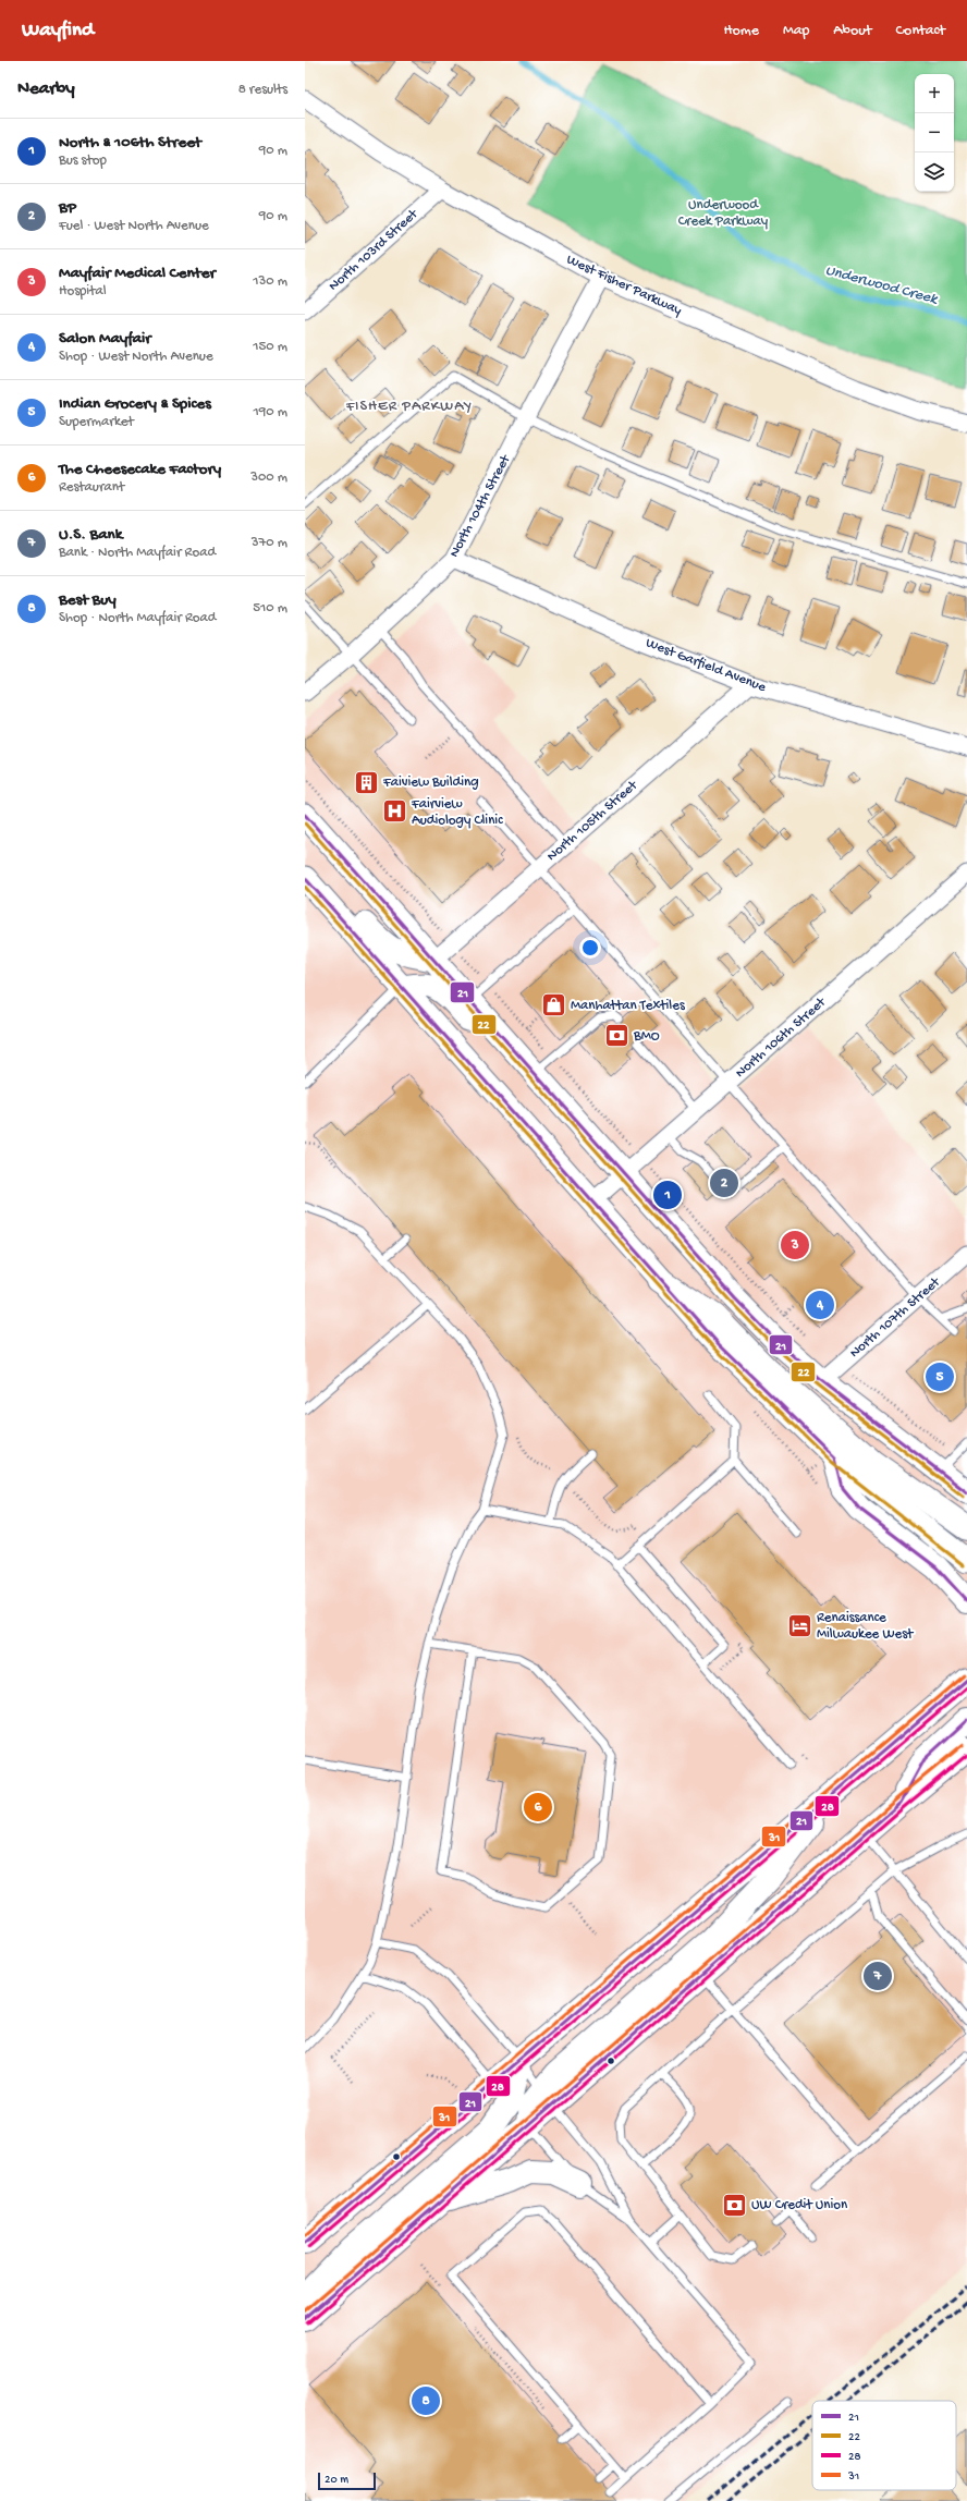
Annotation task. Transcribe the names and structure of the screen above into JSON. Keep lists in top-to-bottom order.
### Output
{
  "streets": {
    "street": [
      "North 103rd Street",
      "West Fisher Parkway",
      "North 104th Street",
      "West Garfield Avenue",
      "North 105th Street",
      "North 106th Street",
      "North 107th Street"
    ]
  },
  "crossings": [
    ["North 103rd Street", "West Fisher Parkway"],
    ["West Fisher Parkway", "North 104th Street"],
    ["North 104th Street", "West Garfield Avenue"],
    ["West Garfield Avenue", "North 105th Street"]
  ],
  "districts": ["FISHER PARKWAY"],
  "water": ["Underwood Creek"],
  "parks": ["Underwood Creek Parkway"],
  "places": {
    "building": ["Faiview Building"],
    "hospital": ["Fairview Audiology Clinic"],
    "shop": ["Manhattan Textiles"],
    "bank": ["BMO", "UW Credit Union"],
    "hotel": ["Renaissance Milwaukee West"]
  },
  "lines": [
    "transit line 21",
    "transit line 22",
    "transit line 31",
    "transit line 28"
  ],
  "legend": [
    "21",
    "22",
    "28",
    "31"
  ],
  "scale_bar": "20 m",
  "page": {
    "header": "Wayfind",
    "nav": [
      "Home",
      "Map",
      "About",
      "Contact"
    ],
    "heading": ["Nearby", "8 results"],
    "map_buttons": ["+", "−"],
    "list": [
      {
        "mark": "1",
        "name": "North & 106th Street",
        "note": "Bus stop",
        "value": "90 m"
      },
      {
        "mark": "2",
        "name": "BP",
        "note": "Fuel · West North Avenue",
        "value": "90 m"
      },
      {
        "mark": "3",
        "name": "Mayfair Medical Center",
        "note": "Hospital",
        "value": "130 m"
      },
      {
        "mark": "4",
        "name": "Salon Mayfair",
        "note": "Shop · West North Avenue",
        "value": "150 m"
      },
      {
        "mark": "5",
        "name": "Indian Grocery & Spices",
        "note": "Supermarket",
        "value": "190 m"
      },
      {
        "mark": "6",
        "name": "The Cheesecake Factory",
        "note": "Restaurant",
        "value": "300 m"
      },
      {
        "mark": "7",
        "name": "U.S. Bank",
        "note": "Bank · North Mayfair Road",
        "value": "370 m"
      },
      {
        "mark": "8",
        "name": "Best Buy",
        "note": "Shop · North Mayfair Road",
        "value": "510 m"
      }
    ],
    "pins": [
      "2",
      "1",
      "3",
      "4",
      "5",
      "6",
      "7",
      "8"
    ],
    "scale": "20 m"
  }
}
